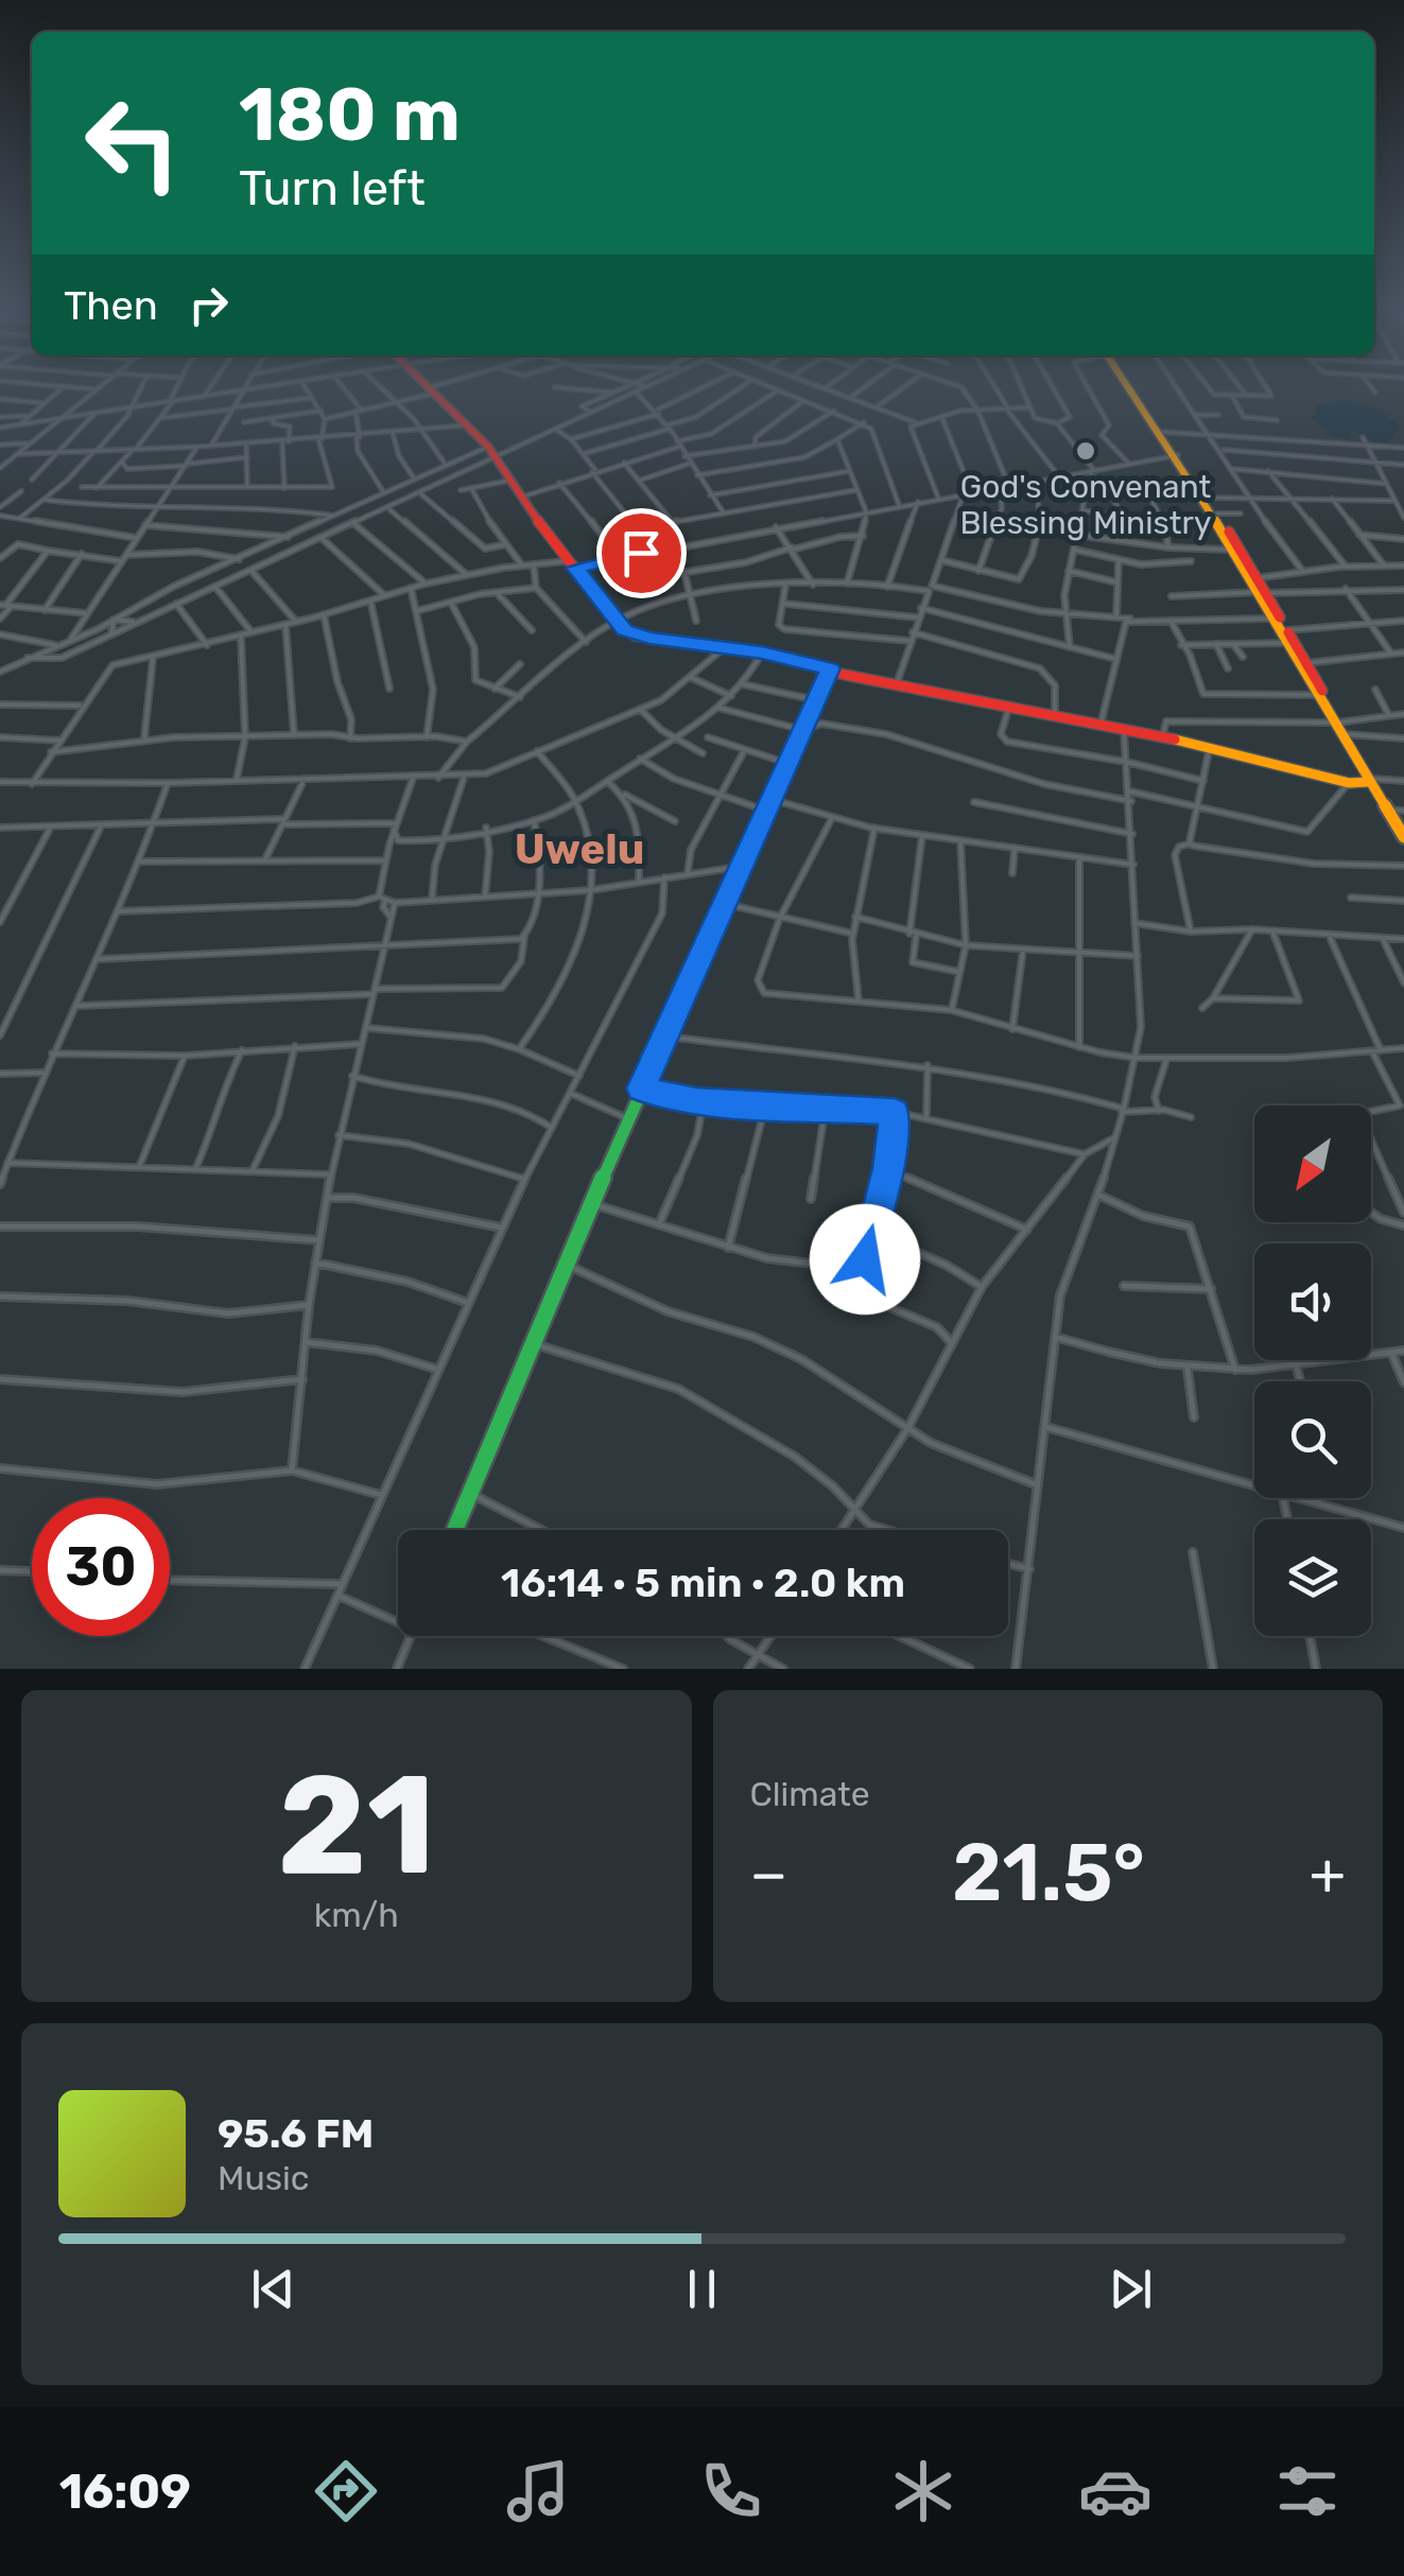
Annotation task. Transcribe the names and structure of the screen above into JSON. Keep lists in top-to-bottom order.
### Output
{
  "districts": ["Uwelu"],
  "places": ["God's Convenant Blessing Ministry"],
  "north": "bottom left",
  "page": {
    "turn": ["180 m", "Turn left"],
    "then": "Then",
    "limit": "30",
    "trip": "16:14 · 5 min · 2.0 km",
    "tile": [
      ["21", "km/h"],
      "Climate"
    ],
    "heat": ["−", "21.5°", "+"],
    "song": ["95.6 FM", "Music"],
    "tabs": "16:09"
  }
}
